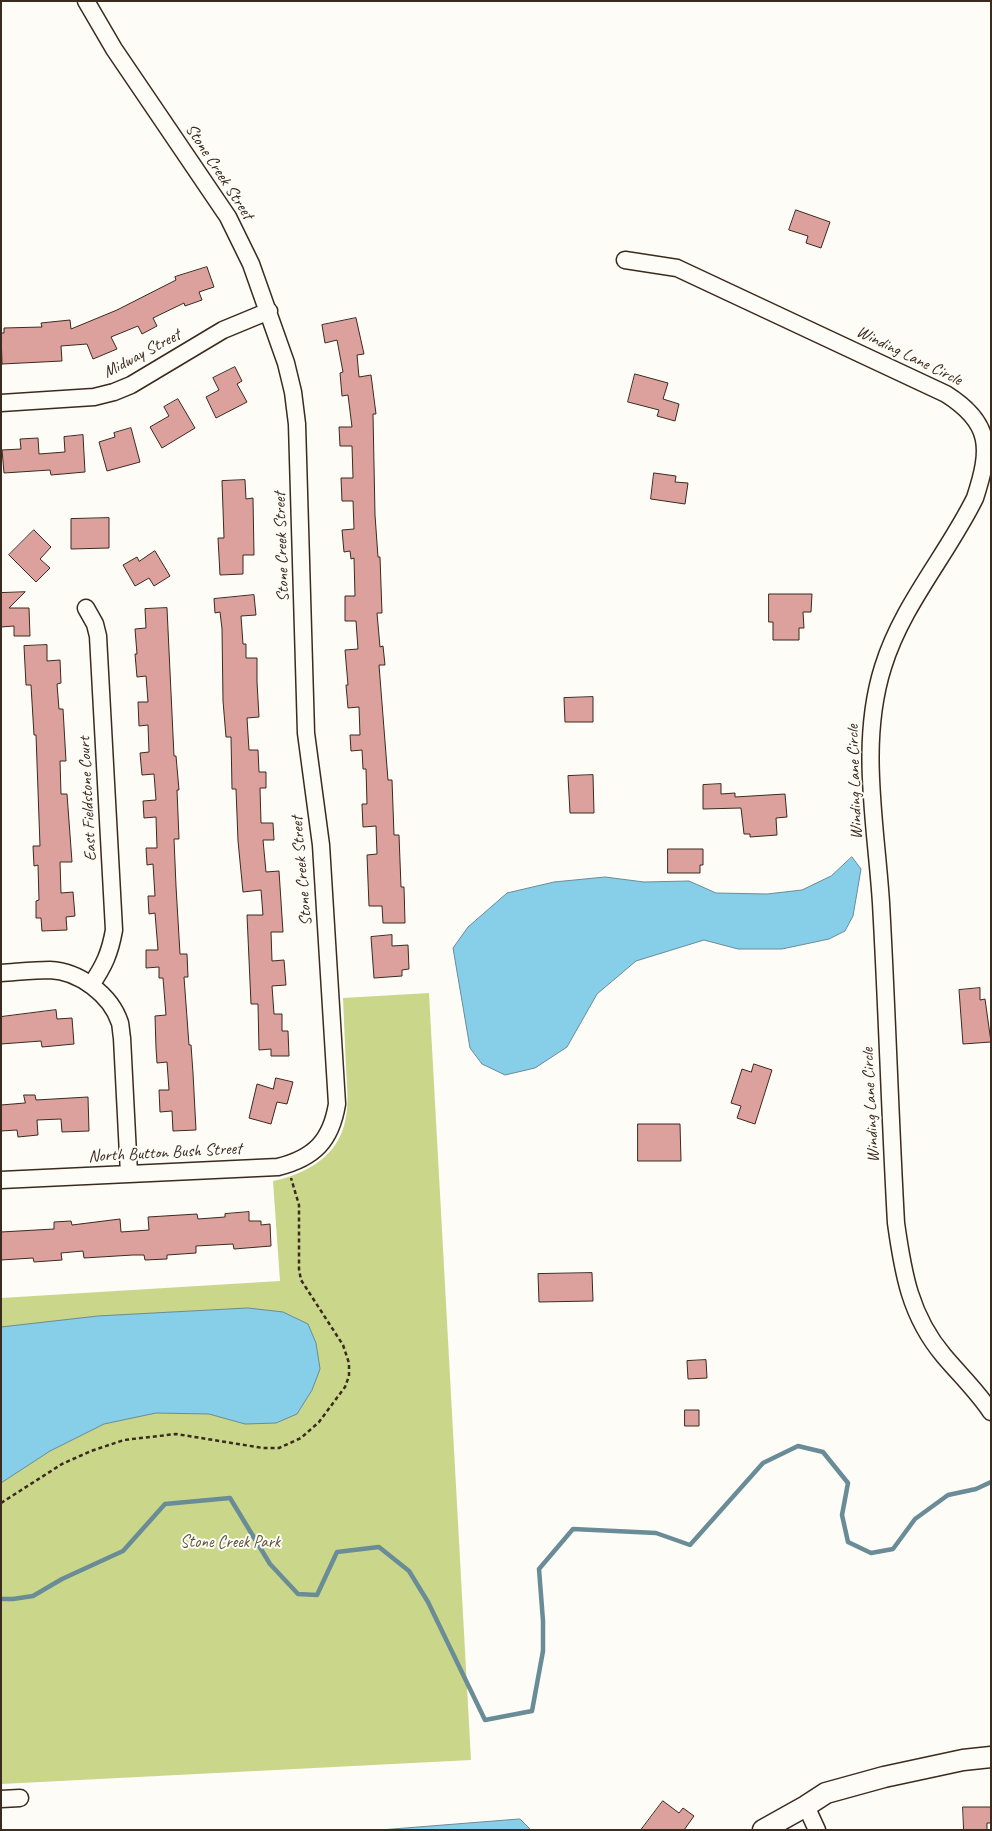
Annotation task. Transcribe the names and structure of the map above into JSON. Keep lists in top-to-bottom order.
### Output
{
  "streets": {
    "street": [
      "Stone Creek Street",
      "Midway Street",
      "Winding Lane Circle",
      "East Fieldstone Court",
      "North Button Bush Street"
    ]
  },
  "crossings": [
    ["Stone Creek Street", "Midway Street"],
    ["Stone Creek Street", "North Button Bush Street"]
  ],
  "parks": ["Stone Creek Park"]
}
